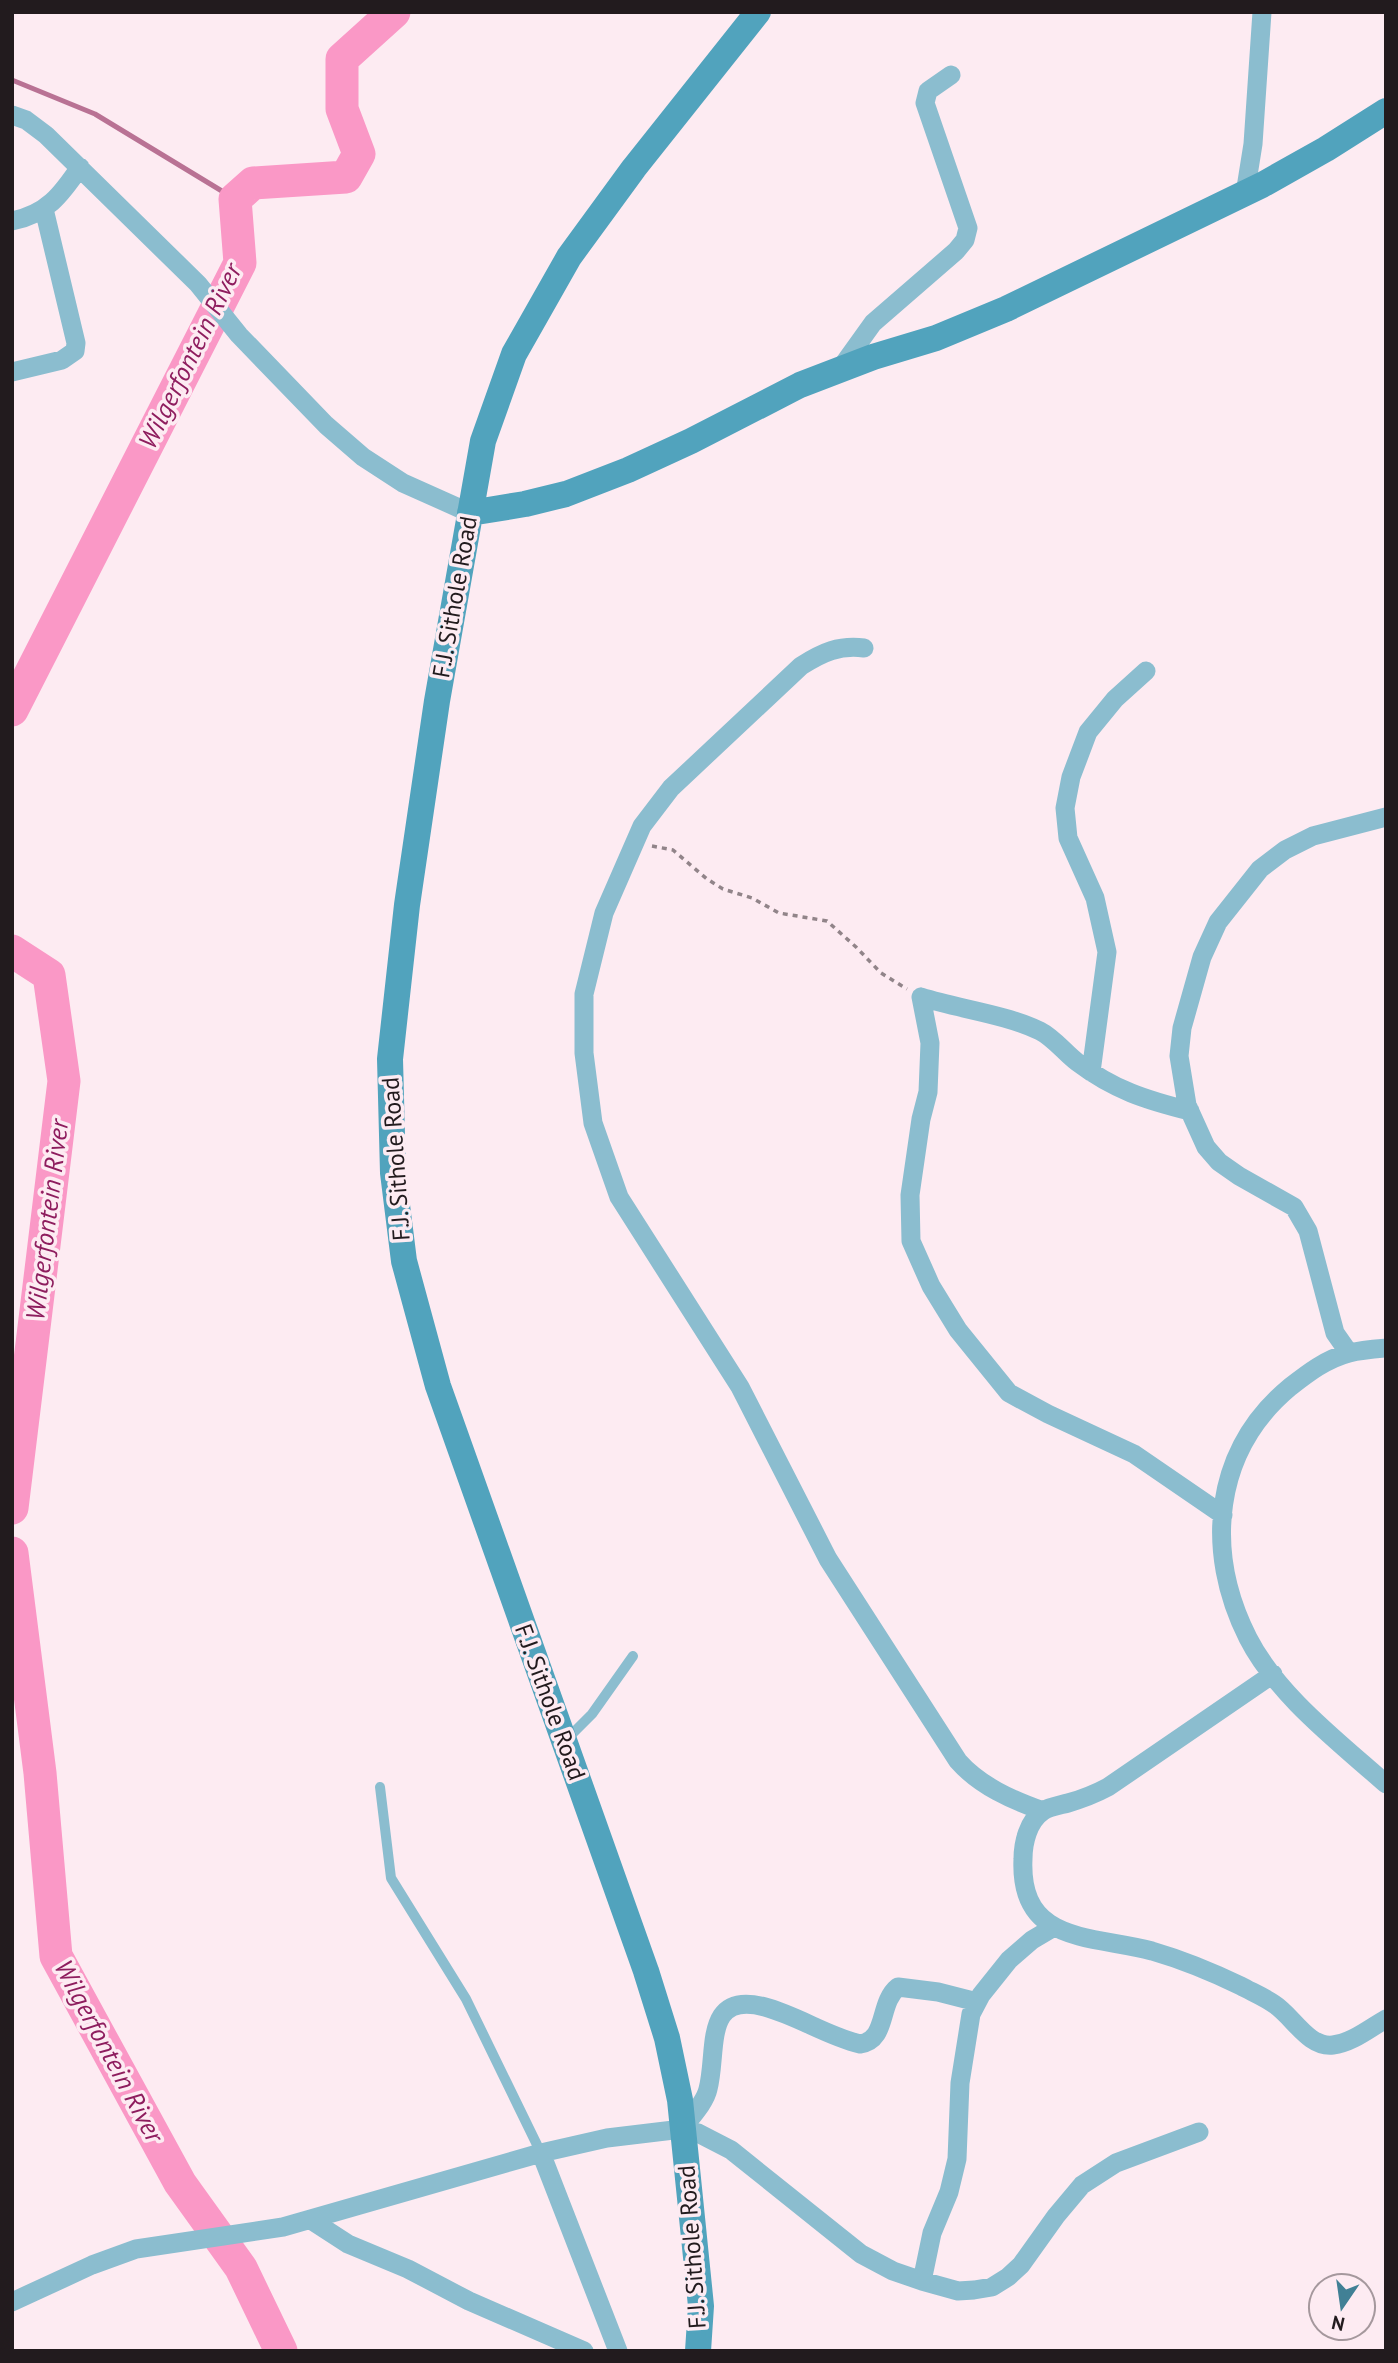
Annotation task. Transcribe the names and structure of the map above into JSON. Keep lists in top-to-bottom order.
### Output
{
  "streets": {
    "street": ["F.J. Sithole Road"]
  },
  "water": ["Wilgerfontein River"],
  "north": "bottom"
}
